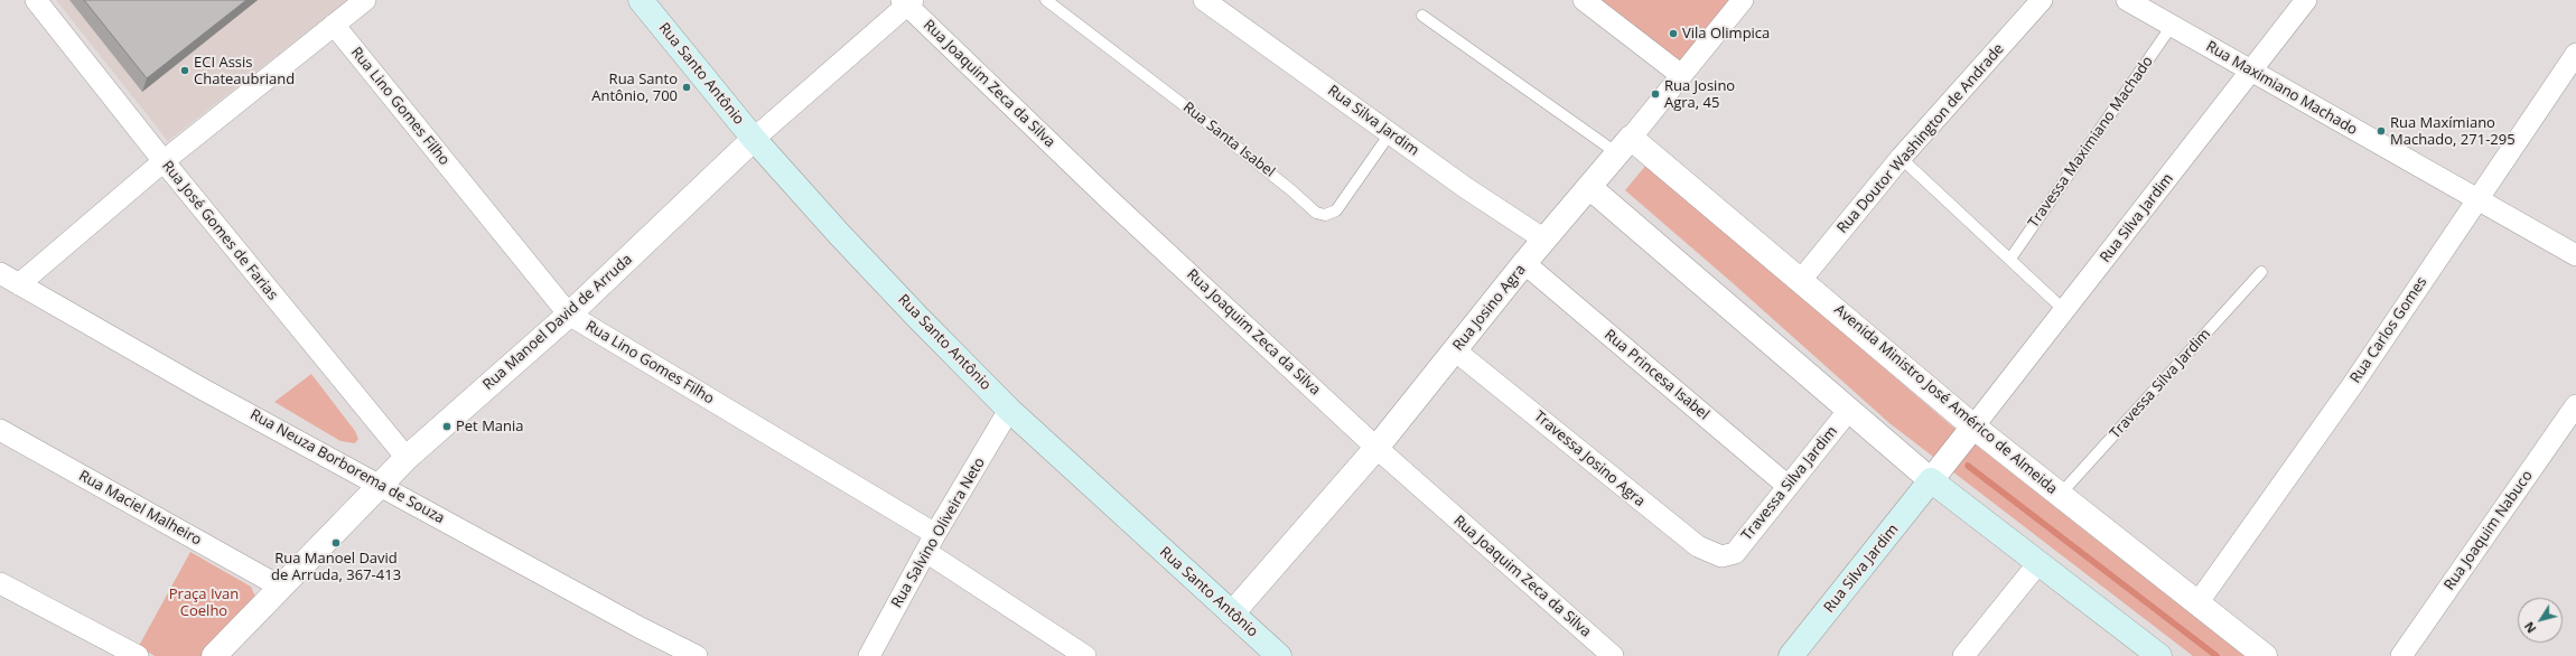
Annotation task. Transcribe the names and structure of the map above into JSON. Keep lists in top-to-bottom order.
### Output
{
  "streets": {
    "main road": ["Rua Santo Antônio", "Rua Silva Jardim"],
    "street": [
      "Rua Joaquim Zeca da Silva",
      "Rua Maximiano Machado",
      "Rua Lino Gomes Filho",
      "Rua Doutor Washington de Andrade",
      "Rua José Gomes de Farias",
      "Rua Josino Agra",
      "Rua Manoel David de Arruda",
      "Rua Carlos Gomes",
      "Rua Princesa Isabel",
      "Travessa Silva Jardim",
      "Avenida Ministro José Américo de Almeida",
      "Travessa Josino Agra",
      "Rua Neuza Borborema de Souza",
      "Rua Maciel Malheiro",
      "Rua Joaquim Nabuco",
      "Rua Salvino Oliveira Neto"
    ],
    "lane": ["Rua Santa Isabel", "Travessa Maximiano Machado"]
  },
  "crossings": [
    ["Rua Santo Antônio", "Rua Josino Agra"],
    ["Rua Santo Antônio", "Rua Manoel David de Arruda"],
    ["Rua Santo Antônio", "Rua Salvino Oliveira Neto"],
    ["Rua Joaquim Zeca da Silva", "Rua Josino Agra"],
    ["Rua Joaquim Zeca da Silva", "Rua Manoel David de Arruda"],
    ["Rua Maximiano Machado", "Rua Silva Jardim"],
    ["Rua Maximiano Machado", "Travessa Maximiano Machado"],
    ["Rua Maximiano Machado", "Rua Carlos Gomes"],
    ["Rua Lino Gomes Filho", "Rua Manoel David de Arruda"],
    ["Rua Lino Gomes Filho", "Rua Salvino Oliveira Neto"],
    ["Rua Silva Jardim", "Rua Santa Isabel"],
    ["Rua Silva Jardim", "Rua Josino Agra"],
    ["Rua Silva Jardim", "Avenida Ministro José Américo de Almeida"],
    ["Rua Doutor Washington de Andrade", "Avenida Ministro José Américo de Almeida"],
    ["Rua José Gomes de Farias", "Rua Manoel David de Arruda"],
    ["Rua Josino Agra", "Rua Princesa Isabel"],
    ["Rua Josino Agra", "Avenida Ministro José Américo de Almeida"],
    ["Rua Josino Agra", "Travessa Josino Agra"],
    ["Rua Manoel David de Arruda", "Rua Neuza Borborema de Souza"],
    ["Rua Manoel David de Arruda", "Rua Maciel Malheiro"],
    ["Rua Carlos Gomes", "Avenida Ministro José Américo de Almeida"],
    ["Rua Princesa Isabel", "Travessa Silva Jardim"],
    ["Travessa Silva Jardim", "Avenida Ministro José Américo de Almeida"],
    ["Travessa Silva Jardim", "Travessa Josino Agra"]
  ],
  "parks": ["Praça Ivan Coelho"],
  "places": [
    "Vila Olimpica",
    "ECI Assis Chateaubriand",
    "Rua Santo Antônio, 700",
    "Rua Josino Agra, 45",
    "Rua Maxímiano Machado, 271-295",
    "Pet Mania",
    "Rua Manoel David de Arruda, 367-413"
  ],
  "north": "bottom left"
}
